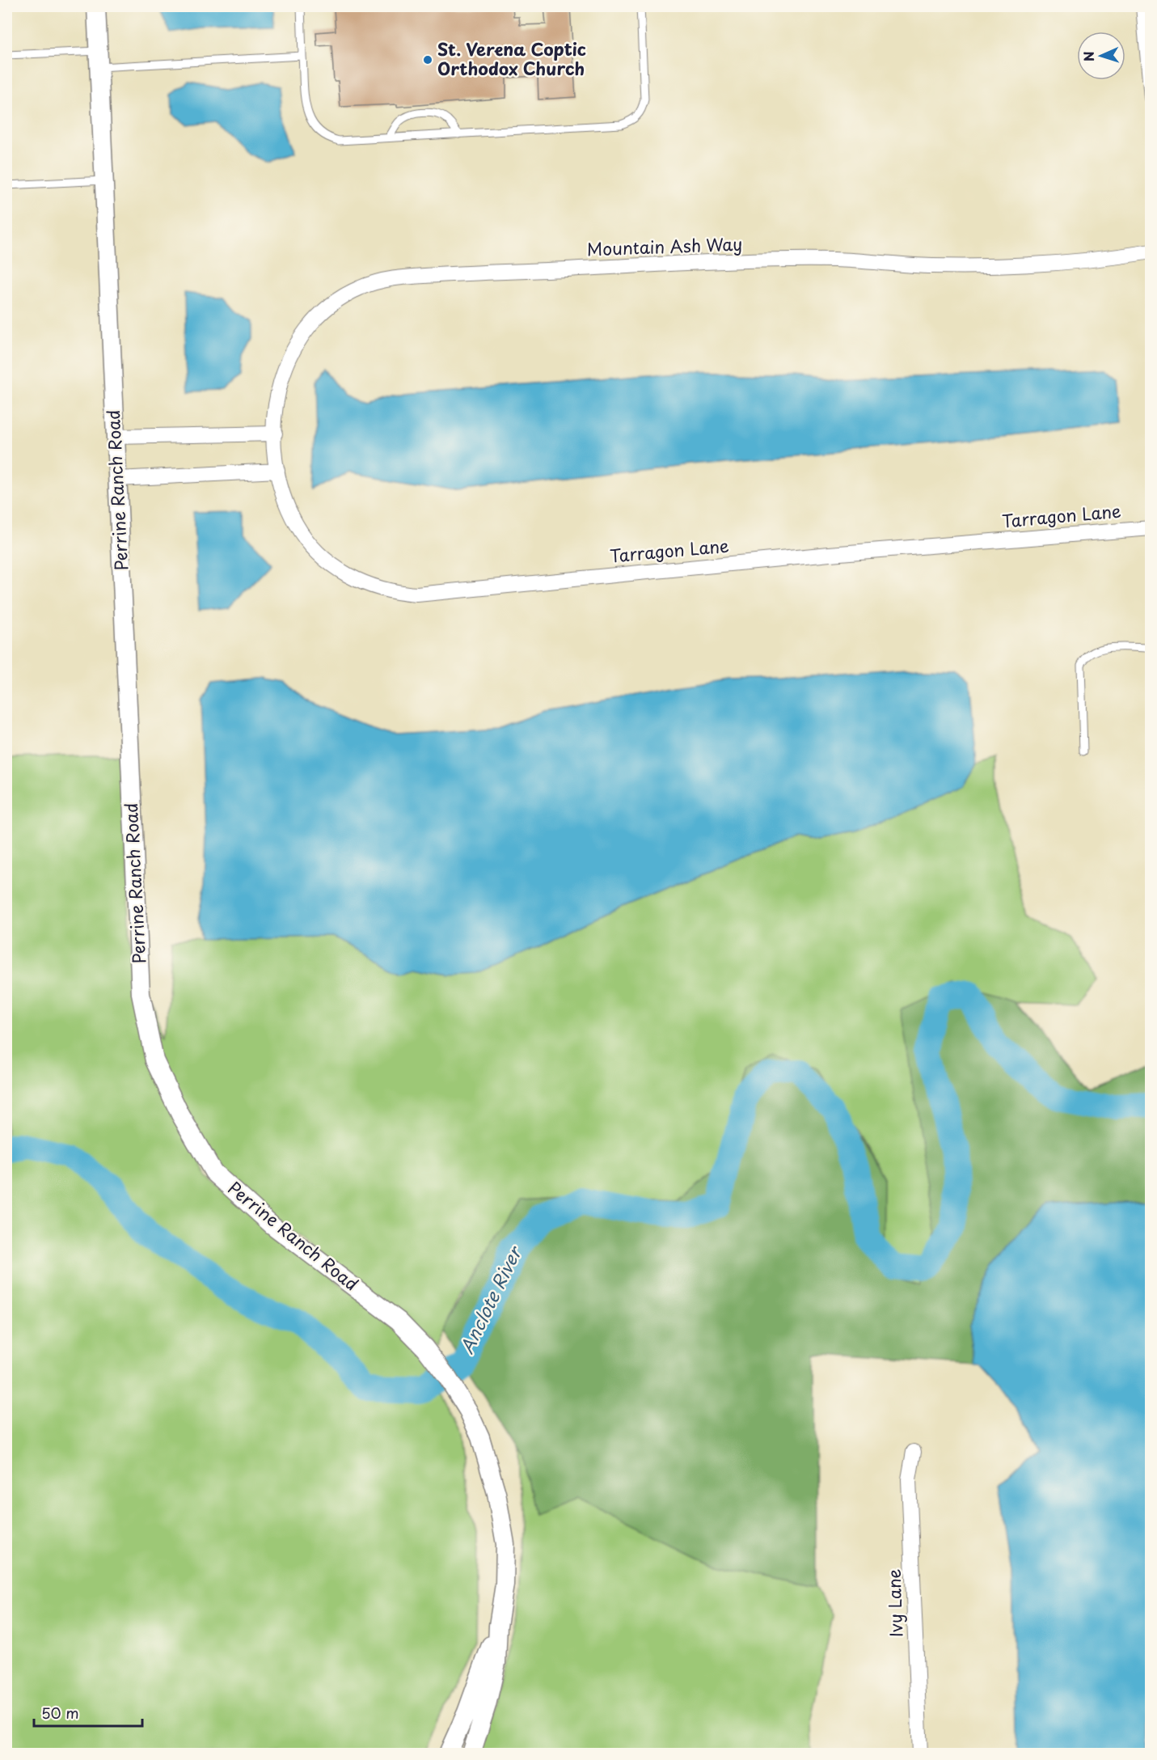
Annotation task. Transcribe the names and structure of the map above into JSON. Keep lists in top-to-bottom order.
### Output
{
  "streets": {
    "street": [
      "Mountain Ash Way",
      "Perrine Ranch Road",
      "Tarragon Lane",
      "Ivy Lane"
    ]
  },
  "crossings": [
    ["Mountain Ash Way", "Tarragon Lane"]
  ],
  "water": ["Anclote River"],
  "places": ["St. Verena Coptic Orthodox Church"],
  "scale_bar": "50 m",
  "north": "left"
}
